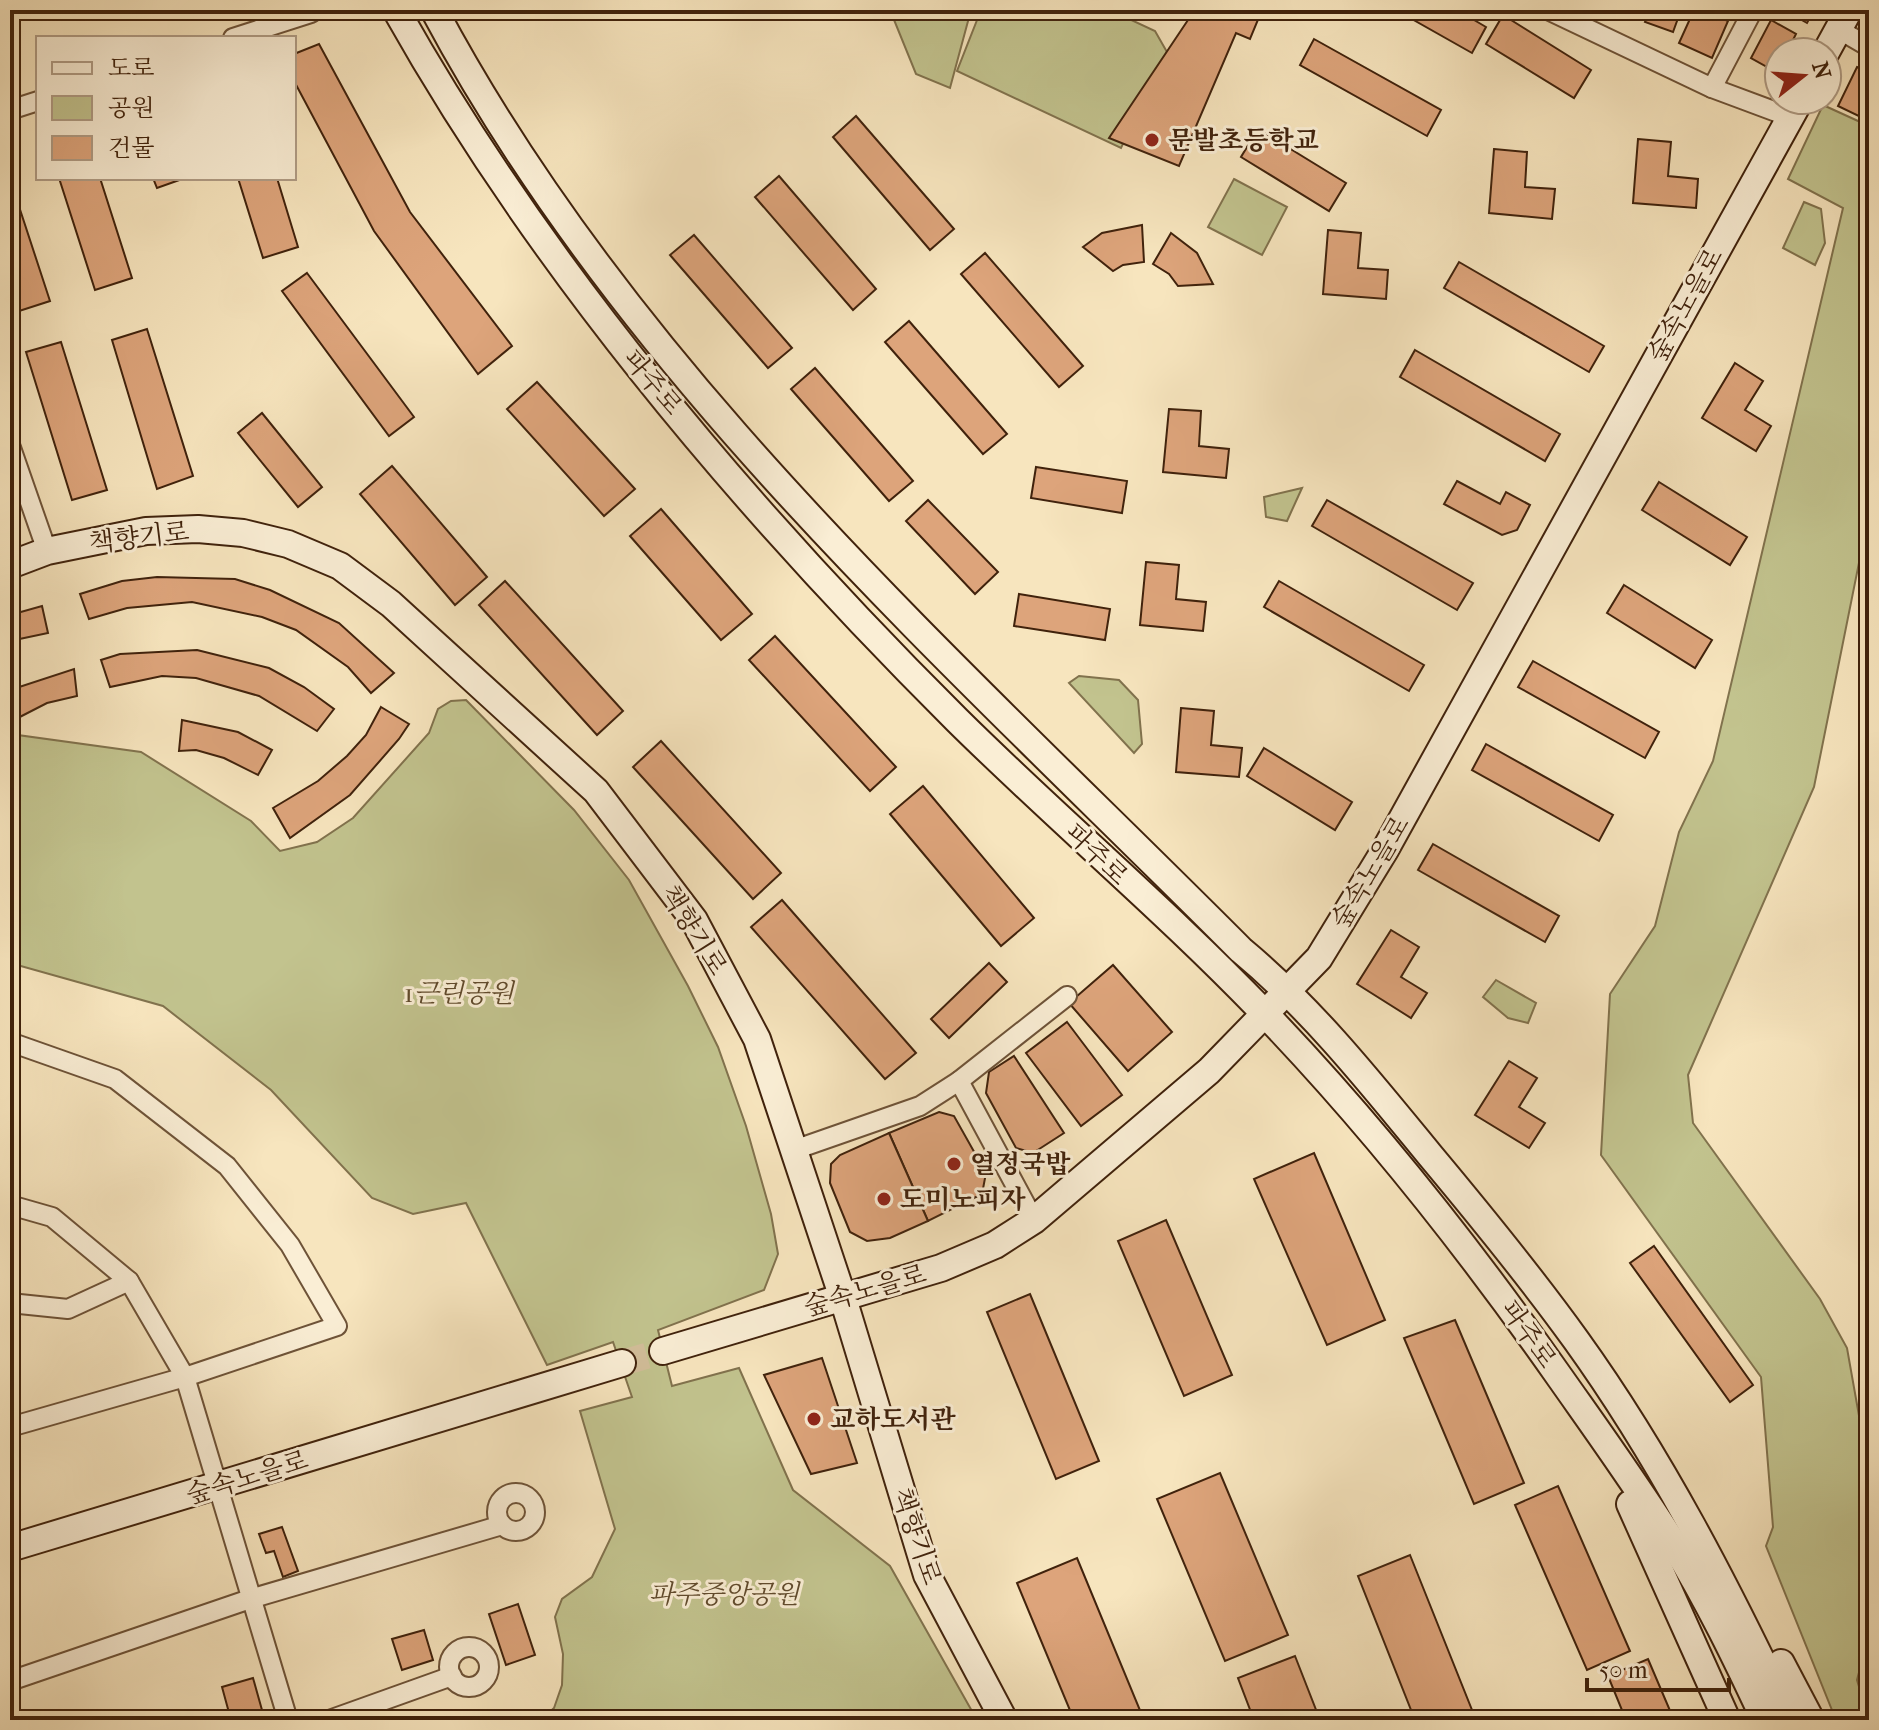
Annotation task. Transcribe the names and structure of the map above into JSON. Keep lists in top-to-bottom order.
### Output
{
  "streets": {
    "main road": ["숲속노을로", "파주로", "책향기로"]
  },
  "crossings": [
    ["숲속노을로", "파주로"],
    ["숲속노을로", "책향기로"]
  ],
  "parks": ["1근린공원", "파주중앙공원"],
  "places": [
    "문발초등학교",
    "열정국밥",
    "도미노피자",
    "교하도서관"
  ],
  "legend": ["도로", "공원", "건물"],
  "scale_bar": "50 m",
  "north": "right"
}
